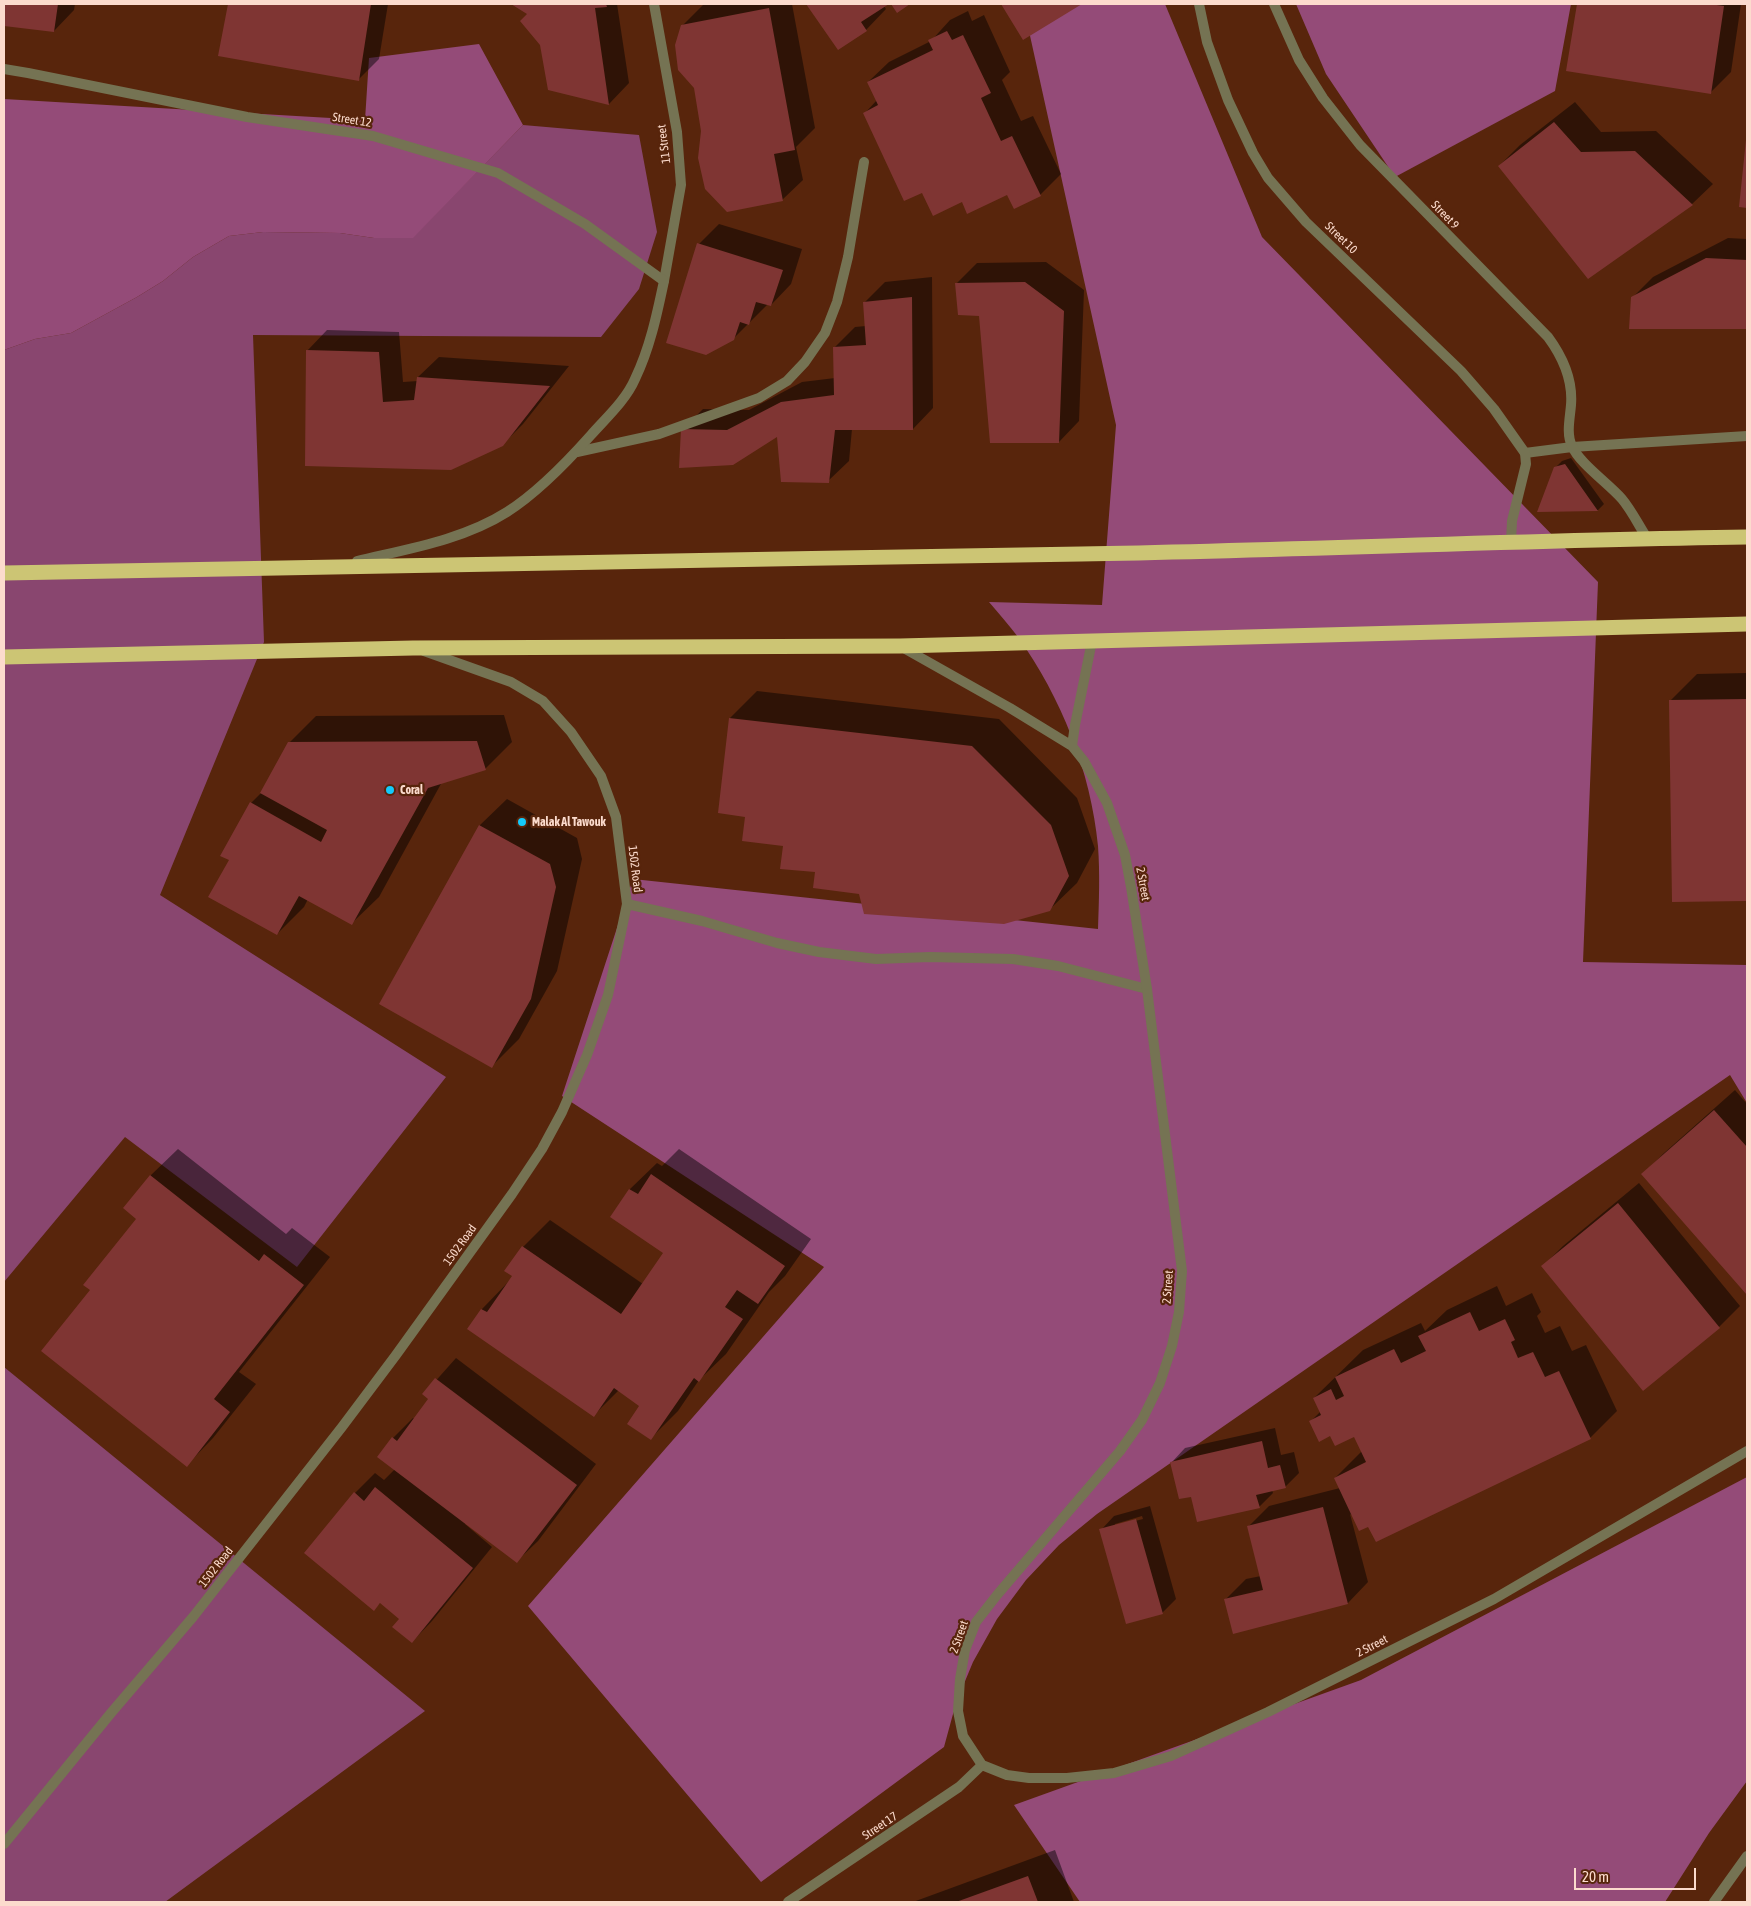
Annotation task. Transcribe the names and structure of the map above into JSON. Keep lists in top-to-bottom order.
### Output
{
  "streets": {
    "street": [
      "Street 12",
      "11 Street",
      "Street 9",
      "Street 10",
      "1502 Road",
      "2 Street",
      "Street 17"
    ]
  },
  "crossings": [
    ["Street 12", "11 Street"],
    ["2 Street", "Street 17"]
  ],
  "places": ["Coral", "Malak Al Tawouk"],
  "scale_bar": "20 m"
}
